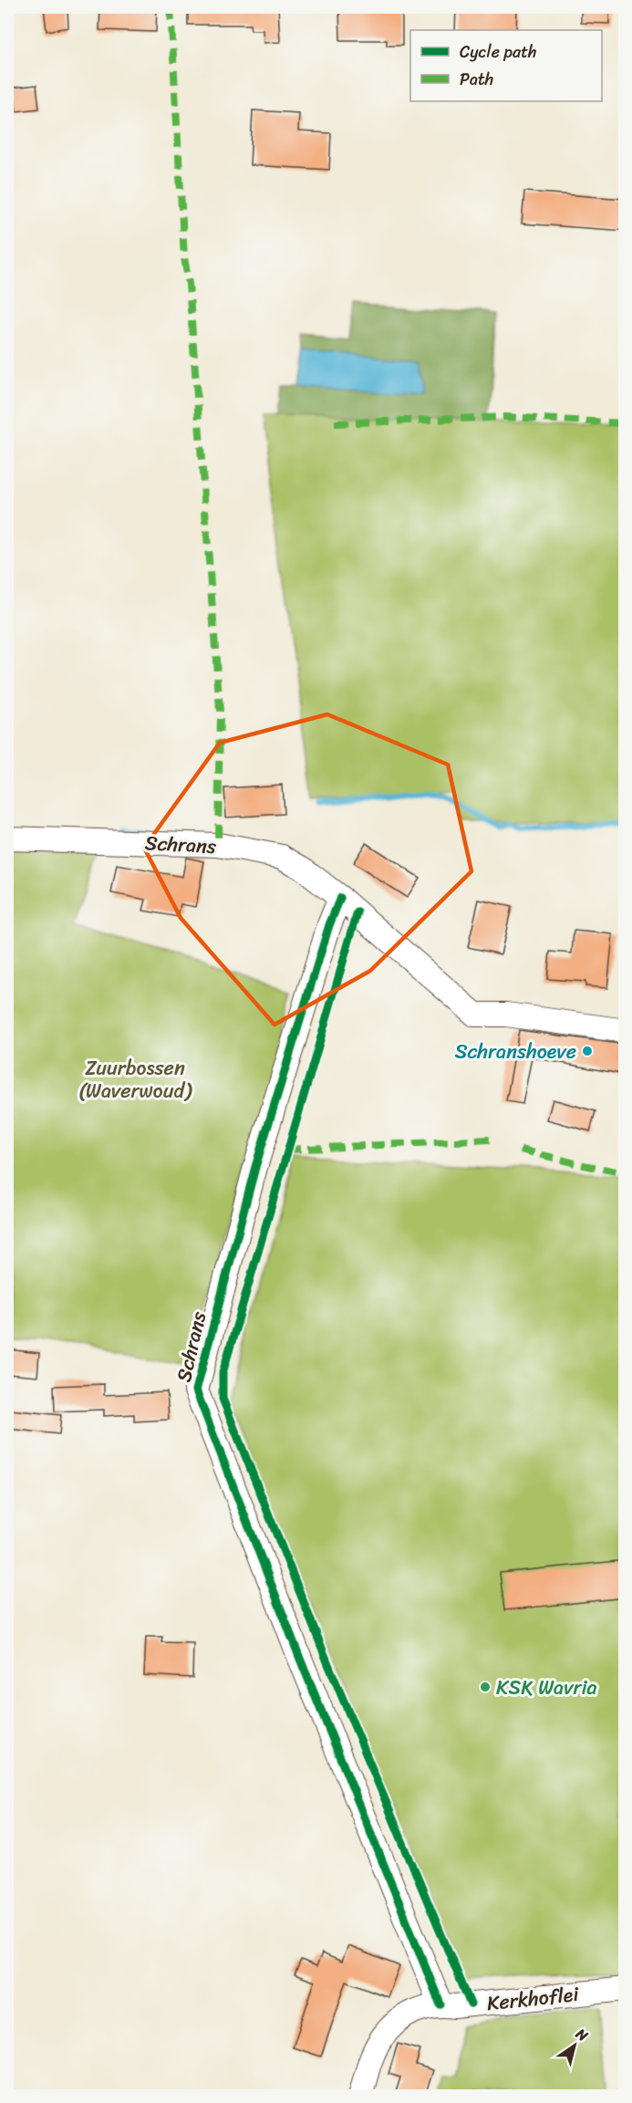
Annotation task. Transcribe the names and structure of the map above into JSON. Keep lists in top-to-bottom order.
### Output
{
  "streets": {
    "street": ["Schrans", "Kerkhoflei"]
  },
  "crossings": [
    ["Schrans", "Kerkhoflei"]
  ],
  "parks": ["Zuurbossen (Waverwoud)"],
  "places": ["Schranshoeve", "KSK Wavria"],
  "legend": ["Cycle path", "Path"],
  "north": "top right"
}
